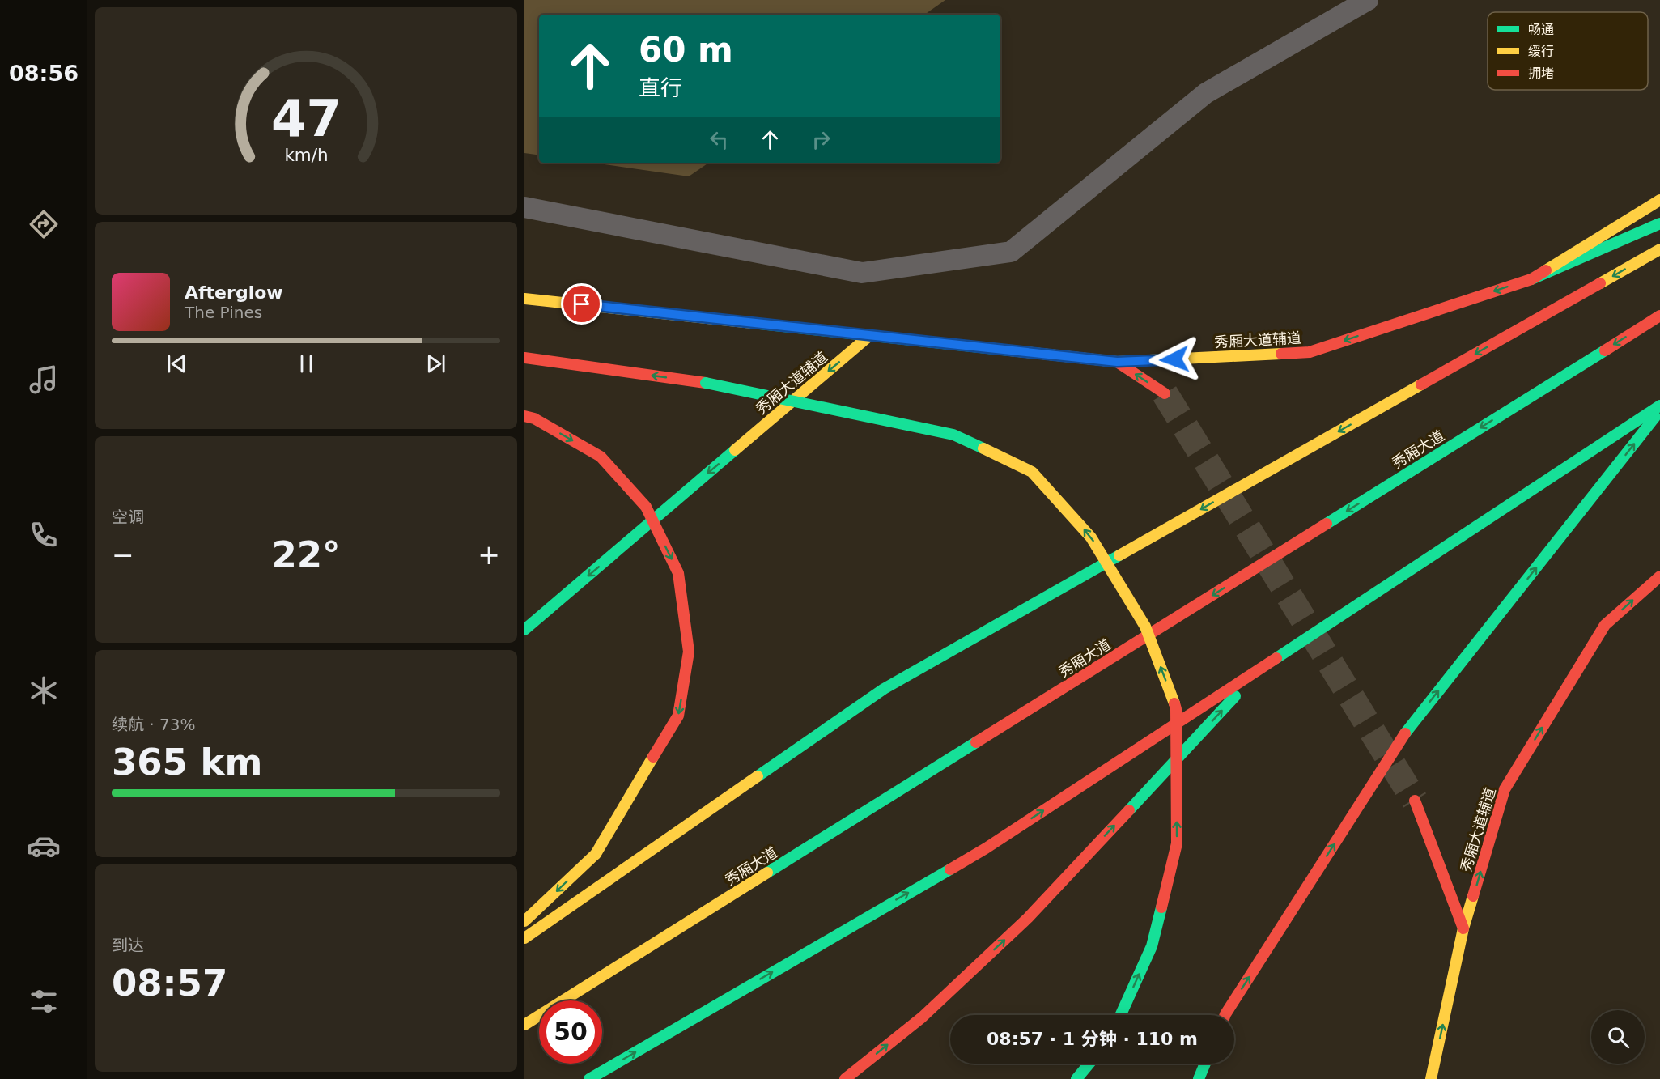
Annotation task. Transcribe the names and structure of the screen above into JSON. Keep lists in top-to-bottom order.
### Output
{
  "streets": {
    "main road": ["秀厢大道辅道", "秀厢大道"]
  },
  "legend": ["畅通", "缓行", "拥堵"],
  "page": {
    "tabs": "08:56",
    "turn": ["60 m", "直行"],
    "song": ["Afterglow", "The Pines"],
    "tile": [
      "空调",
      ["续航 · 73%", "365 km"],
      ["到达", "08:57"]
    ],
    "heat": ["−", "22°", "+"],
    "limit": "50",
    "trip": "08:57 · 1 分钟 · 110 m",
    "gauge": ["47", "km/h"]
  }
}
